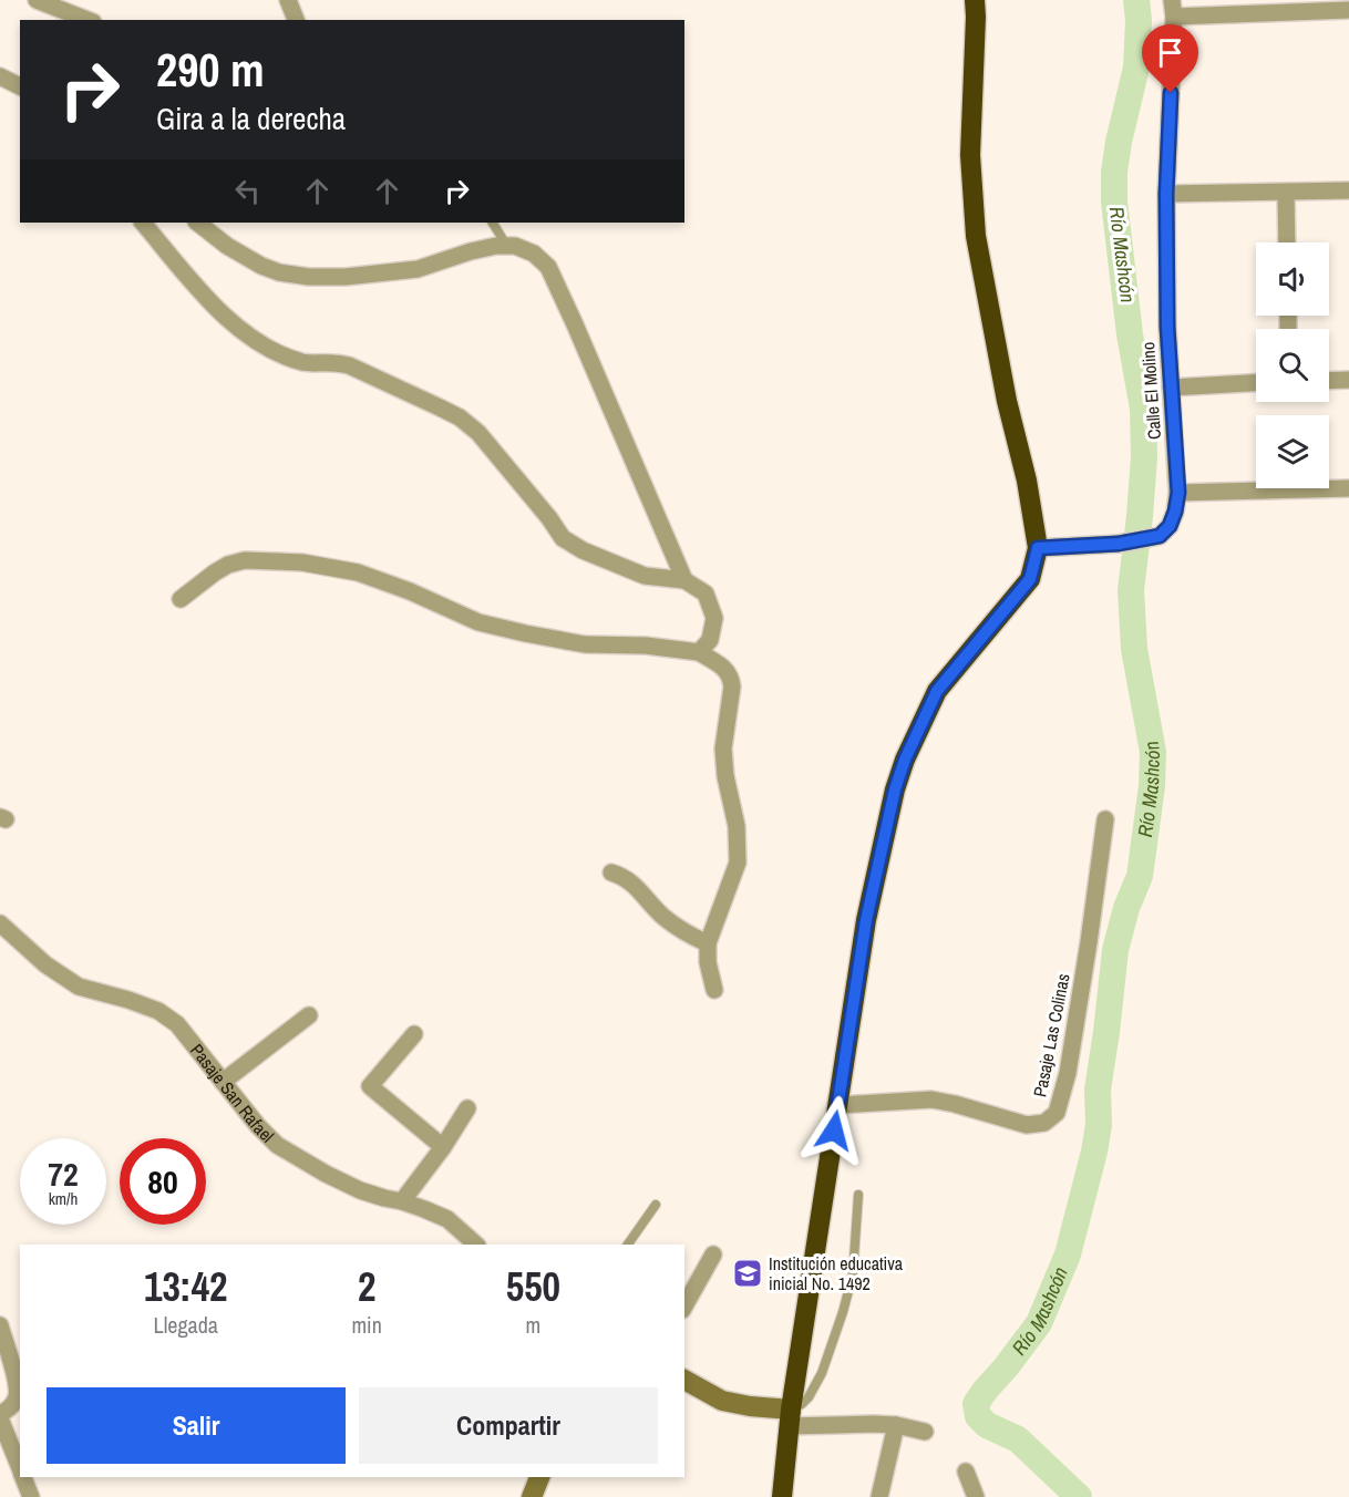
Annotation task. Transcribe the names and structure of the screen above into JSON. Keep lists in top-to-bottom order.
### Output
{
  "streets": {
    "street": ["Calle El Molino", "Pasaje Las Colinas", "Pasaje San Rafael"]
  },
  "water": ["Río Mashcón"],
  "places": {
    "school or university": ["Institución educativa inicial No. 1492"]
  },
  "page": {
    "turn": ["290 m", "Gira a la derecha"],
    "speed": "72 km/h",
    "limit": "80",
    "eta": [
      "13:42",
      "Llegada",
      "2",
      "min",
      "550",
      "m"
    ],
    "buttons": ["Salir", "Compartir"]
  }
}
